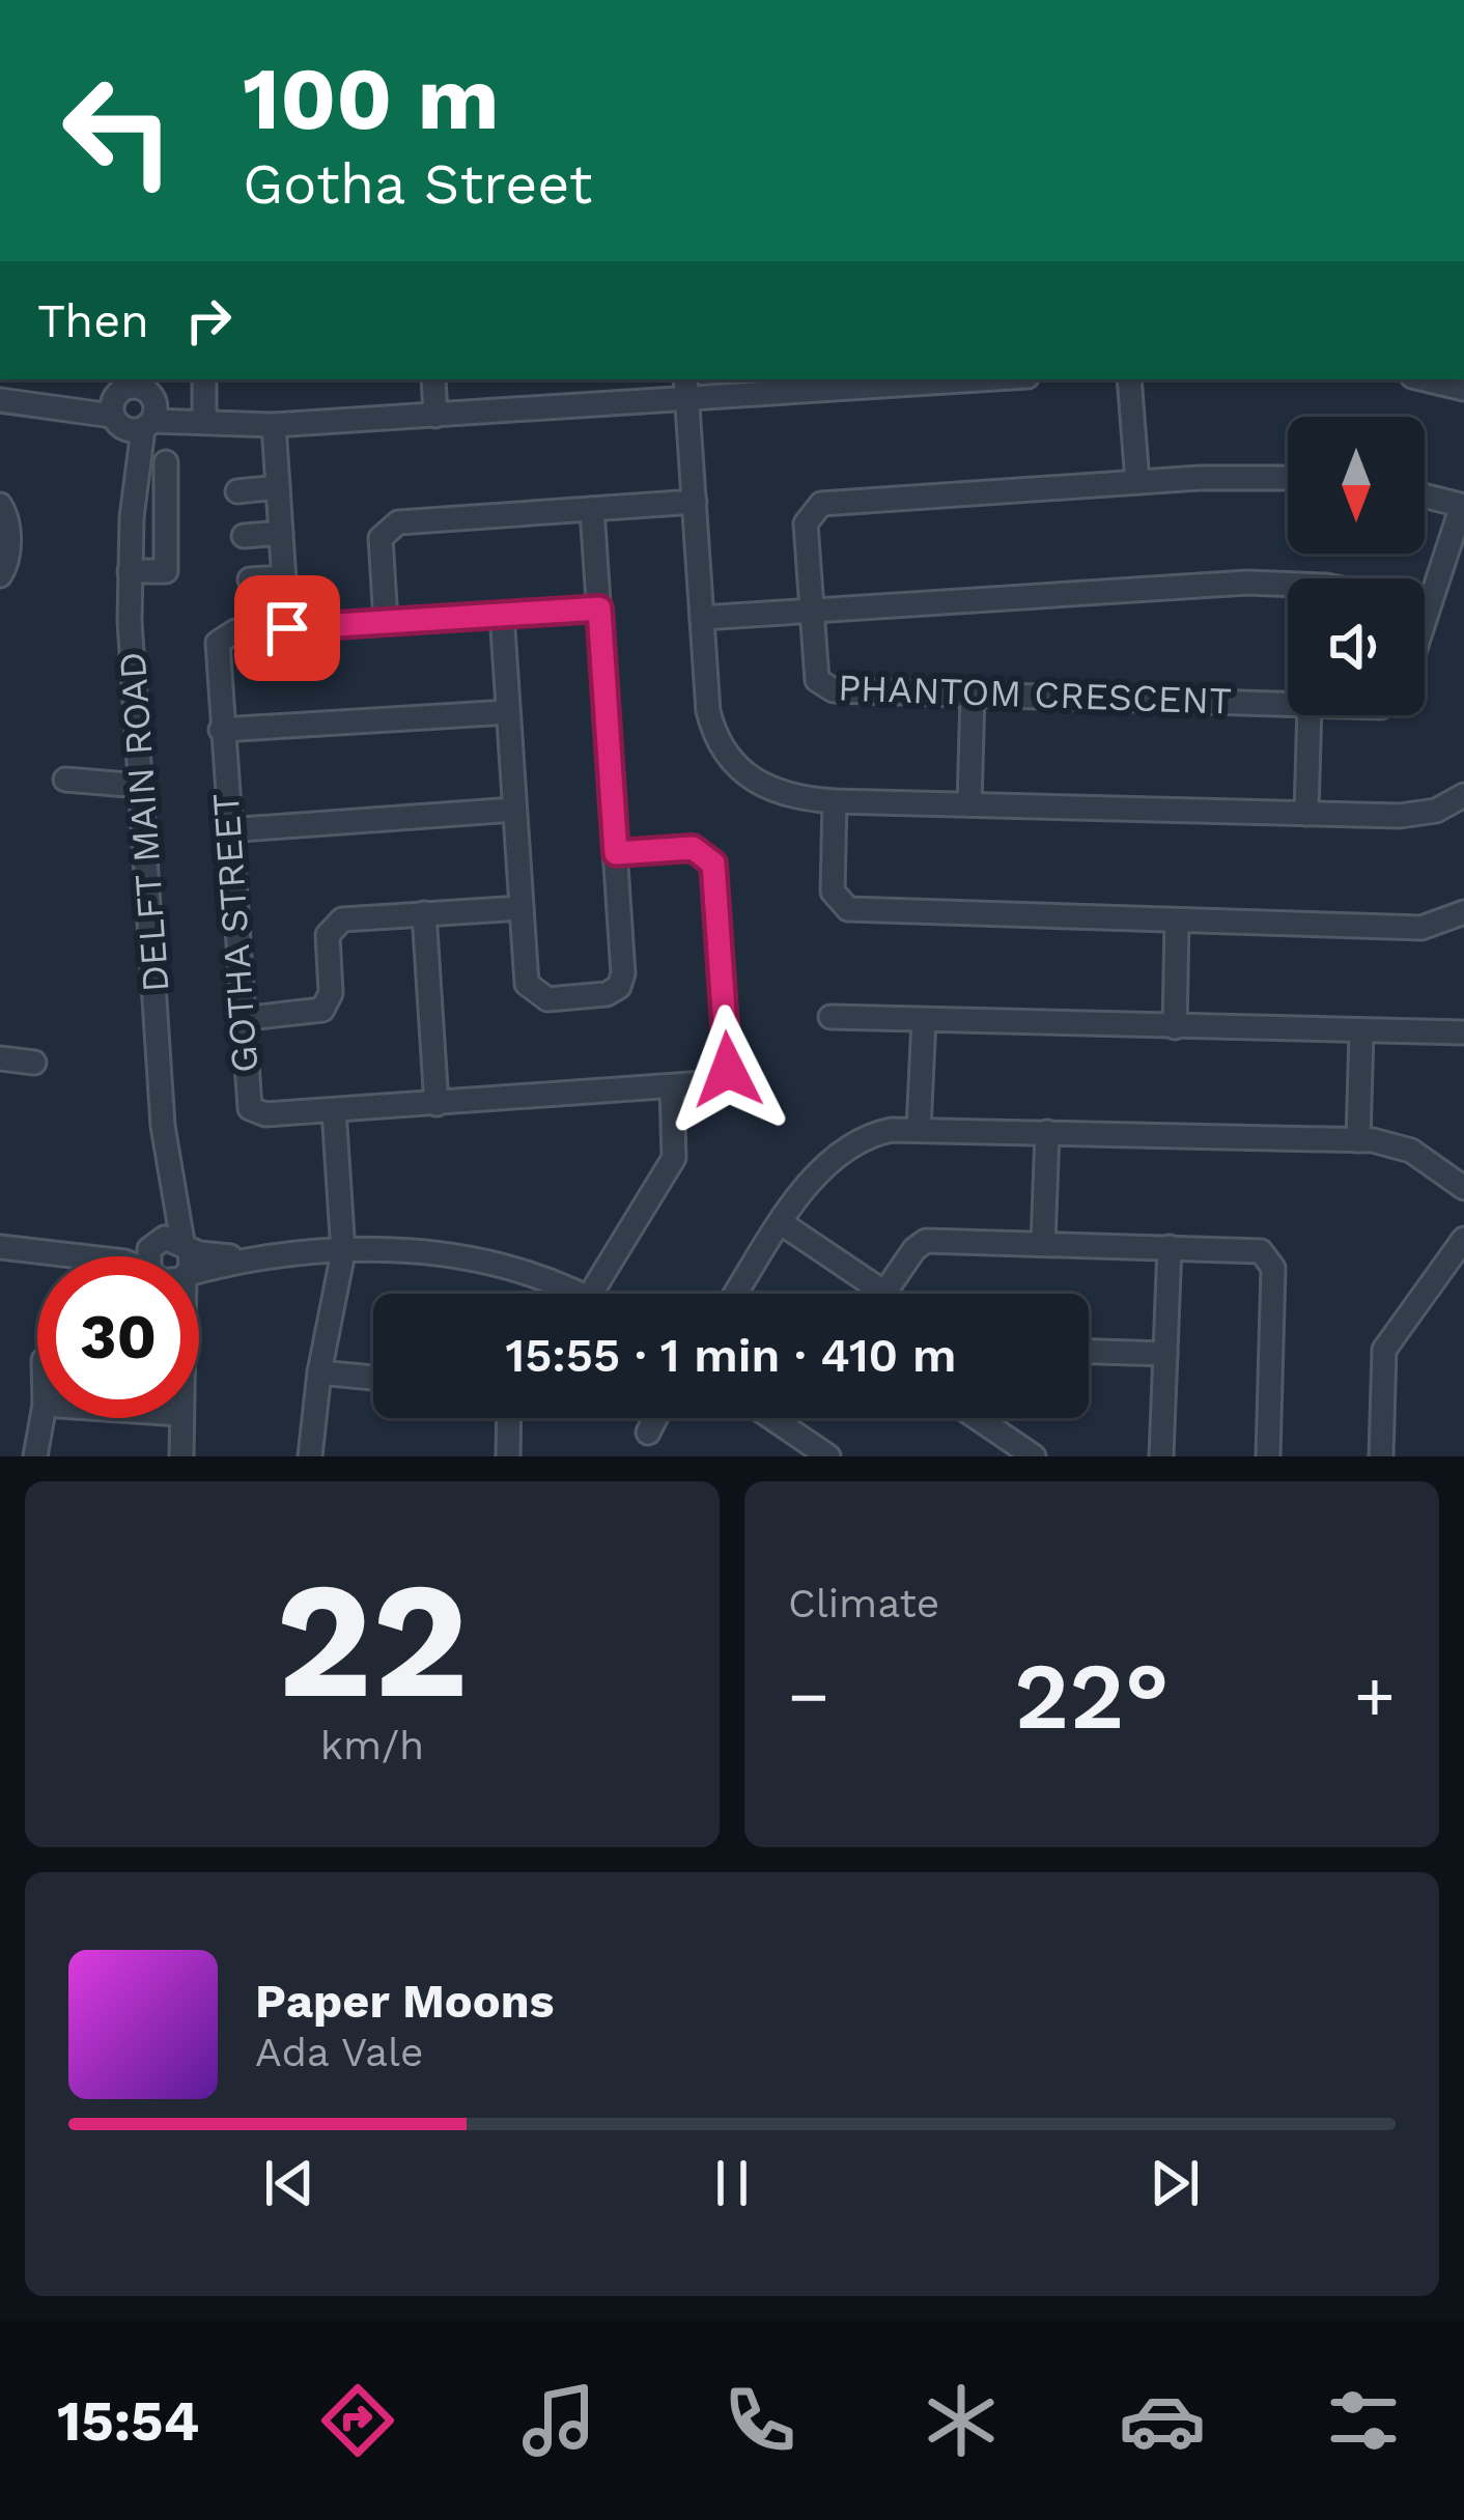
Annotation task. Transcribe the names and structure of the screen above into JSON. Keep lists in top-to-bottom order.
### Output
{
  "streets": {
    "street": ["PHANTOM CRESCENT", "DELFT MAIN ROAD", "GOTHA STREET"]
  },
  "north": "bottom",
  "page": {
    "turn": ["100 m", "Gotha Street"],
    "then": "Then",
    "limit": "30",
    "trip": "15:55 · 1 min · 410 m",
    "tile": [
      ["22", "km/h"],
      "Climate"
    ],
    "heat": ["−", "22°", "+"],
    "song": ["Paper Moons", "Ada Vale"],
    "tabs": "15:54"
  }
}
